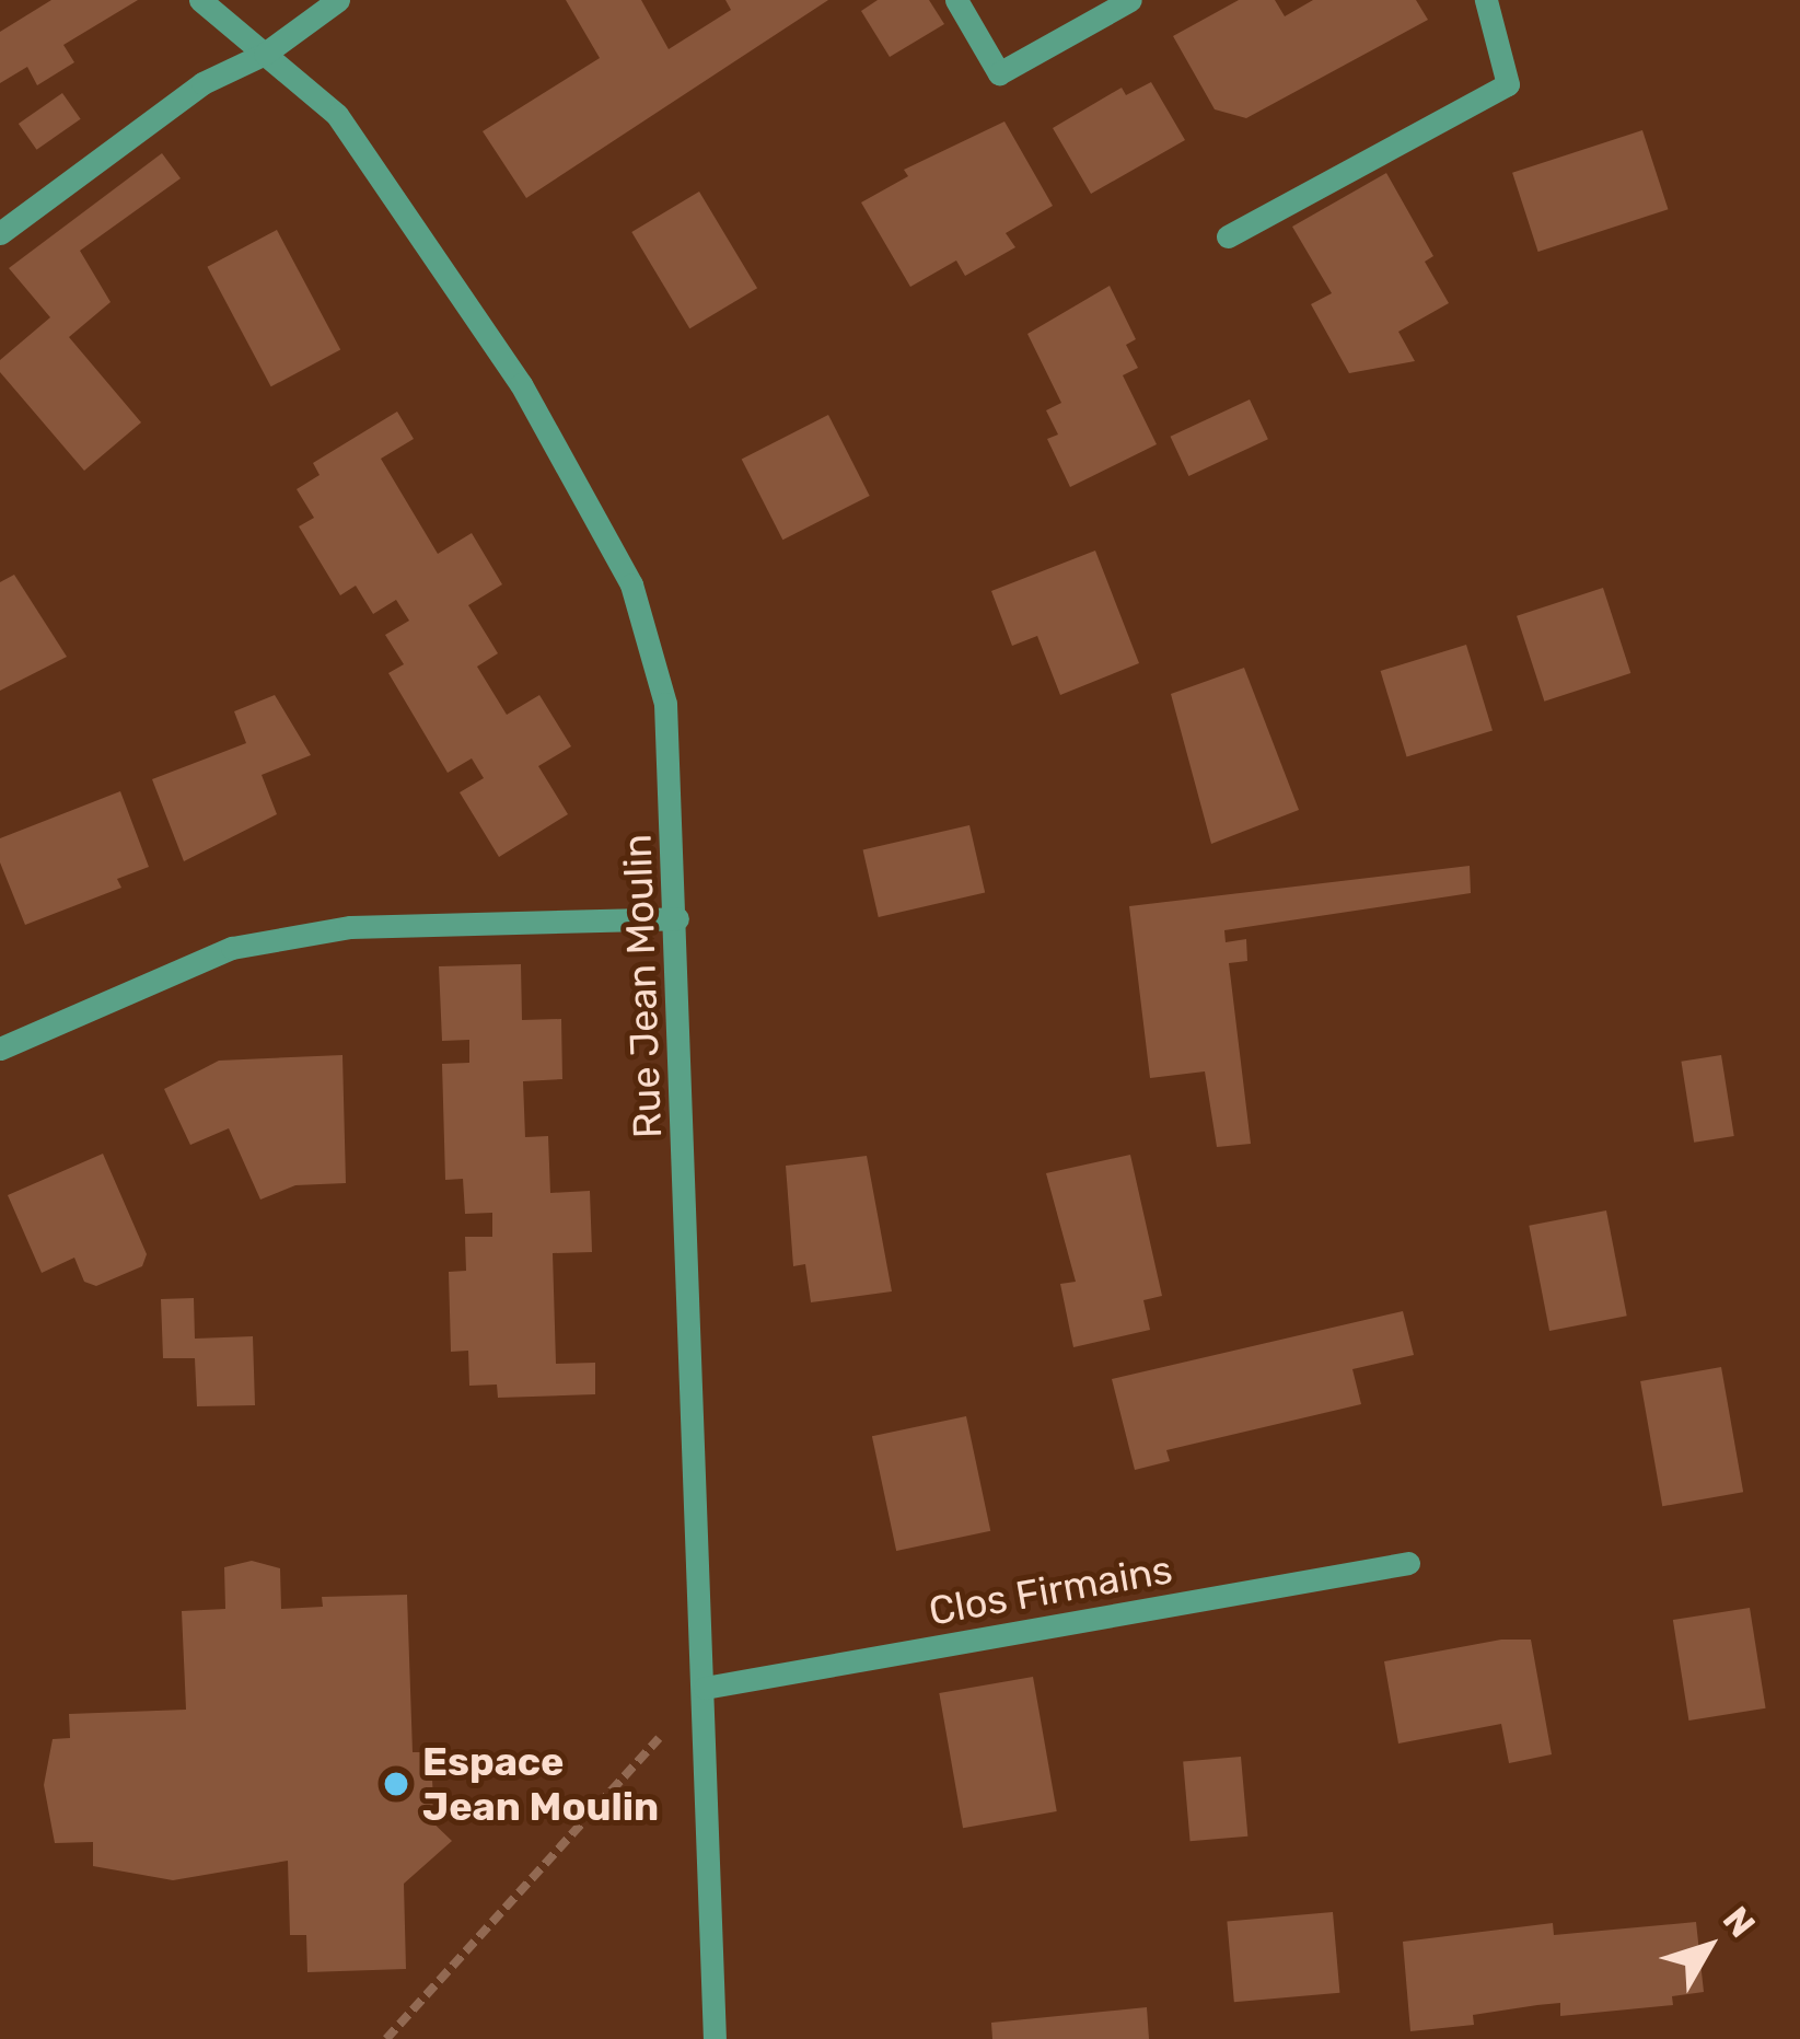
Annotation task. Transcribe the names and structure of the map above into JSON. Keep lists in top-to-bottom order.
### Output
{
  "streets": {
    "street": ["Rue Jean Moulin", "Clos Firmains"]
  },
  "crossings": [
    ["Rue Jean Moulin", "Clos Firmains"]
  ],
  "places": ["Espace Jean Moulin"],
  "north": "top right"
}
